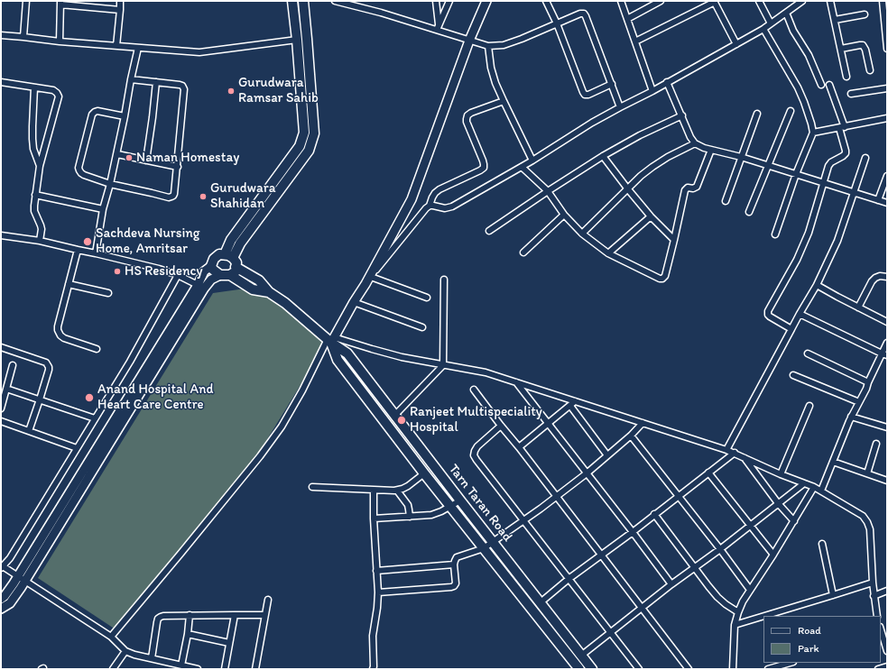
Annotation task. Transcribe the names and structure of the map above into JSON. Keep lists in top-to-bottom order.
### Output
{
  "streets": {
    "main road": ["Tarn Taran Road"]
  },
  "places": [
    "Gurudwara Ramsar Sahib",
    "Naman Homestay",
    "Gurudwara Shahidan",
    "Sachdeva Nursing Home, Amritsar",
    "HS Residency",
    "Anand Hospital And Heart Care Centre",
    "Ranjeet Multispeciality Hospital"
  ],
  "legend": ["Road", "Park"]
}
